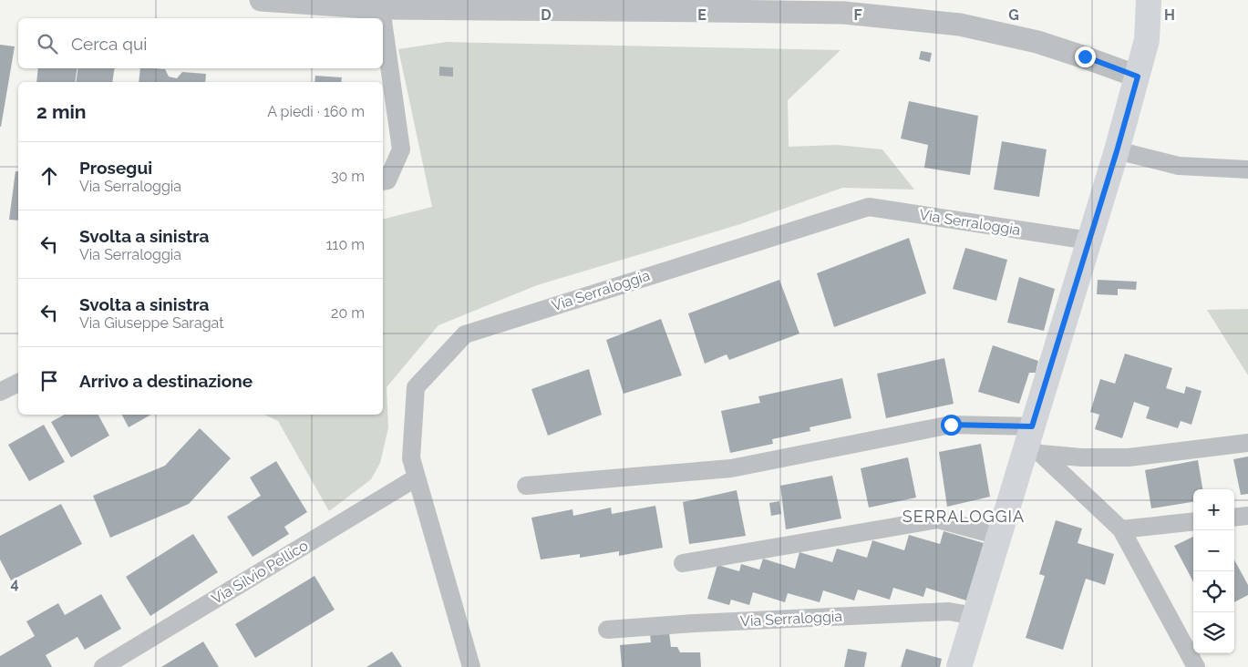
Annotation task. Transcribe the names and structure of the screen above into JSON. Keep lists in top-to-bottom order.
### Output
{
  "streets": {
    "street": ["Via Serraloggia", "Via Silvio Pellico"]
  },
  "crossings": [
    ["Via Serraloggia", "Via Silvio Pellico"]
  ],
  "districts": ["SERRALOGGIA"],
  "page": {
    "search": "Cerca qui",
    "heading": ["2 min", "A piedi · 160 m"],
    "list": [
      ["Prosegui", "Via Serraloggia", "30 m"],
      ["Svolta a sinistra", "Via Serraloggia", "110 m"],
      ["Svolta a sinistra", "Via Giuseppe Saragat", "20 m"],
      "Arrivo a destinazione"
    ],
    "map_buttons": ["+", "−"]
  },
  "grid": {
    "columns": [
      "D",
      "E",
      "F",
      "G",
      "H"
    ],
    "rows": ["4"]
  }
}
